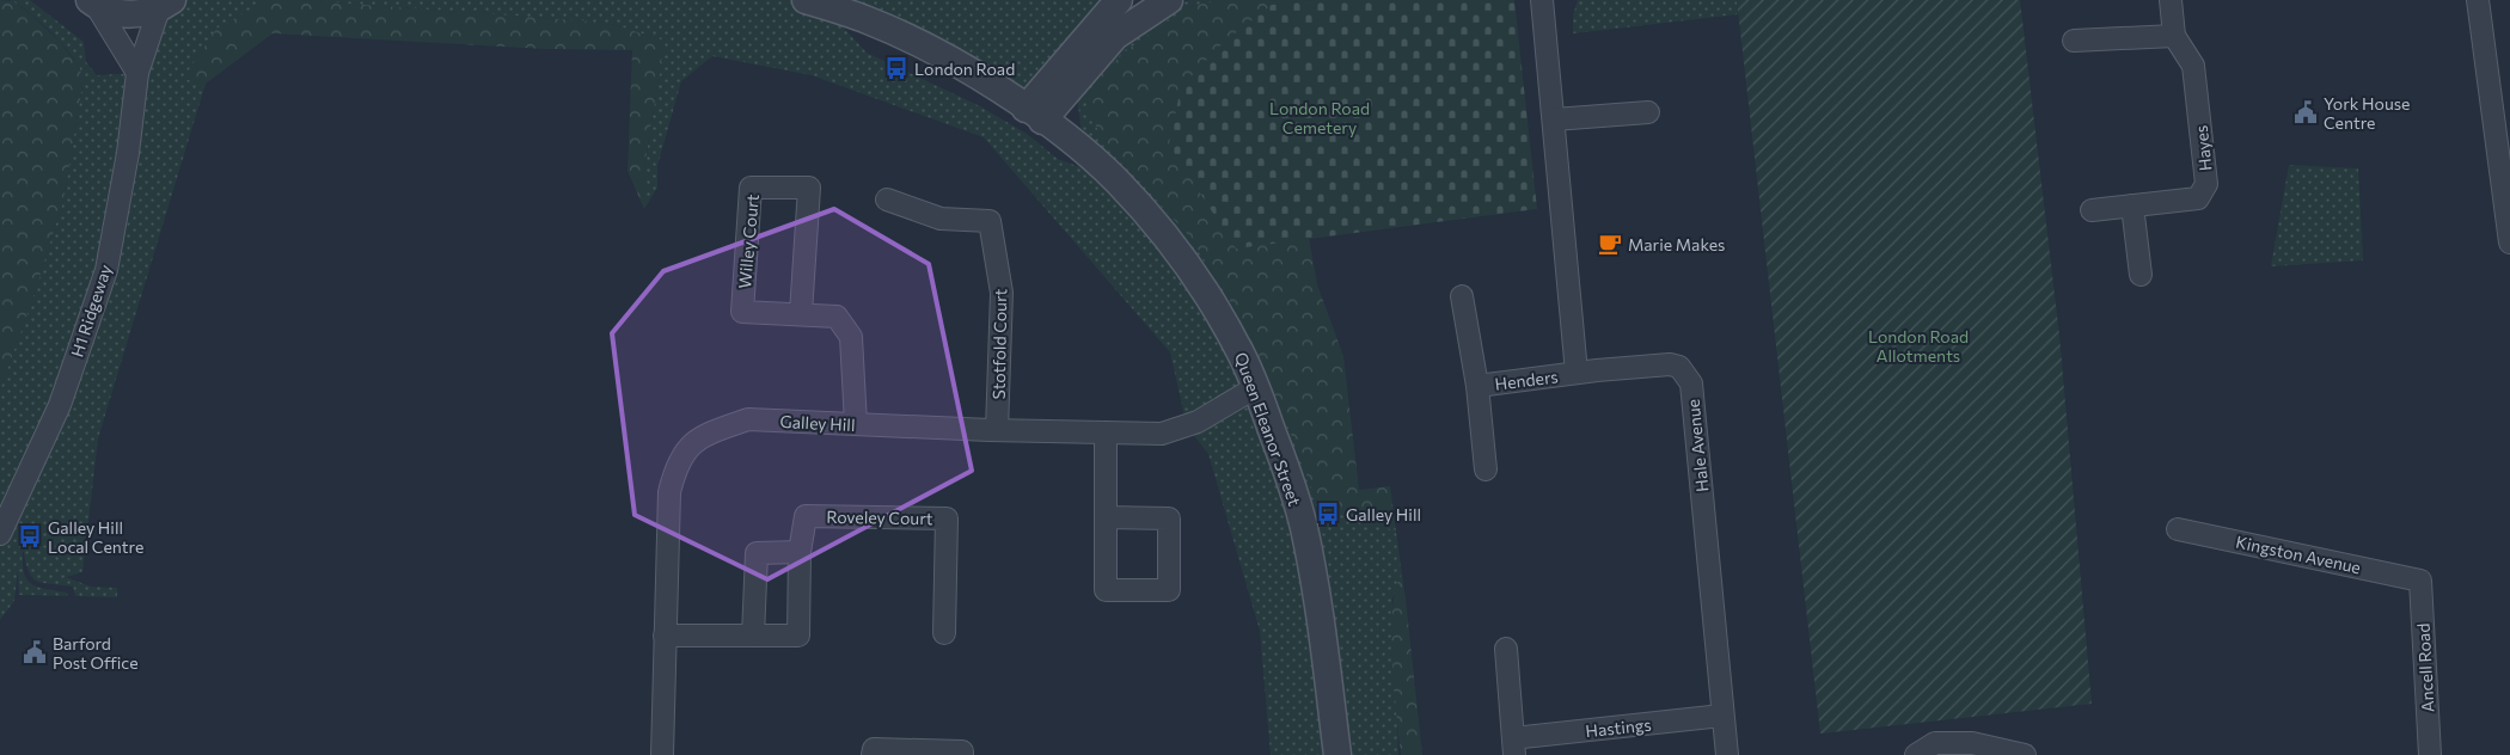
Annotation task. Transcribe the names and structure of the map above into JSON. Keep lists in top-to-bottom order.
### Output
{
  "streets": {
    "street": [
      "Hayes",
      "Willey Court",
      "H1 Ridgeway",
      "Stotfold Court",
      "Henders",
      "Galley Hill",
      "Queen Eleanor Street",
      "Hale Avenue",
      "Roveley Court",
      "Kingston Avenue",
      "Ancell Road",
      "Hastings"
    ]
  },
  "crossings": [
    ["Willey Court", "Galley Hill"],
    ["Stotfold Court", "Galley Hill"],
    ["Henders", "Hale Avenue"],
    ["Galley Hill", "Queen Eleanor Street"],
    ["Galley Hill", "Roveley Court"],
    ["Hale Avenue", "Hastings"],
    ["Kingston Avenue", "Ancell Road"]
  ],
  "parks": ["London Road Cemetery", "London Road Allotments"],
  "places": {
    "bus stop": ["London Road", "Galley Hill", "Galley Hill Local Centre"],
    "public building": ["York House Centre", "Barford Post Office"],
    "cafe": ["Marie Makes"]
  }
}
